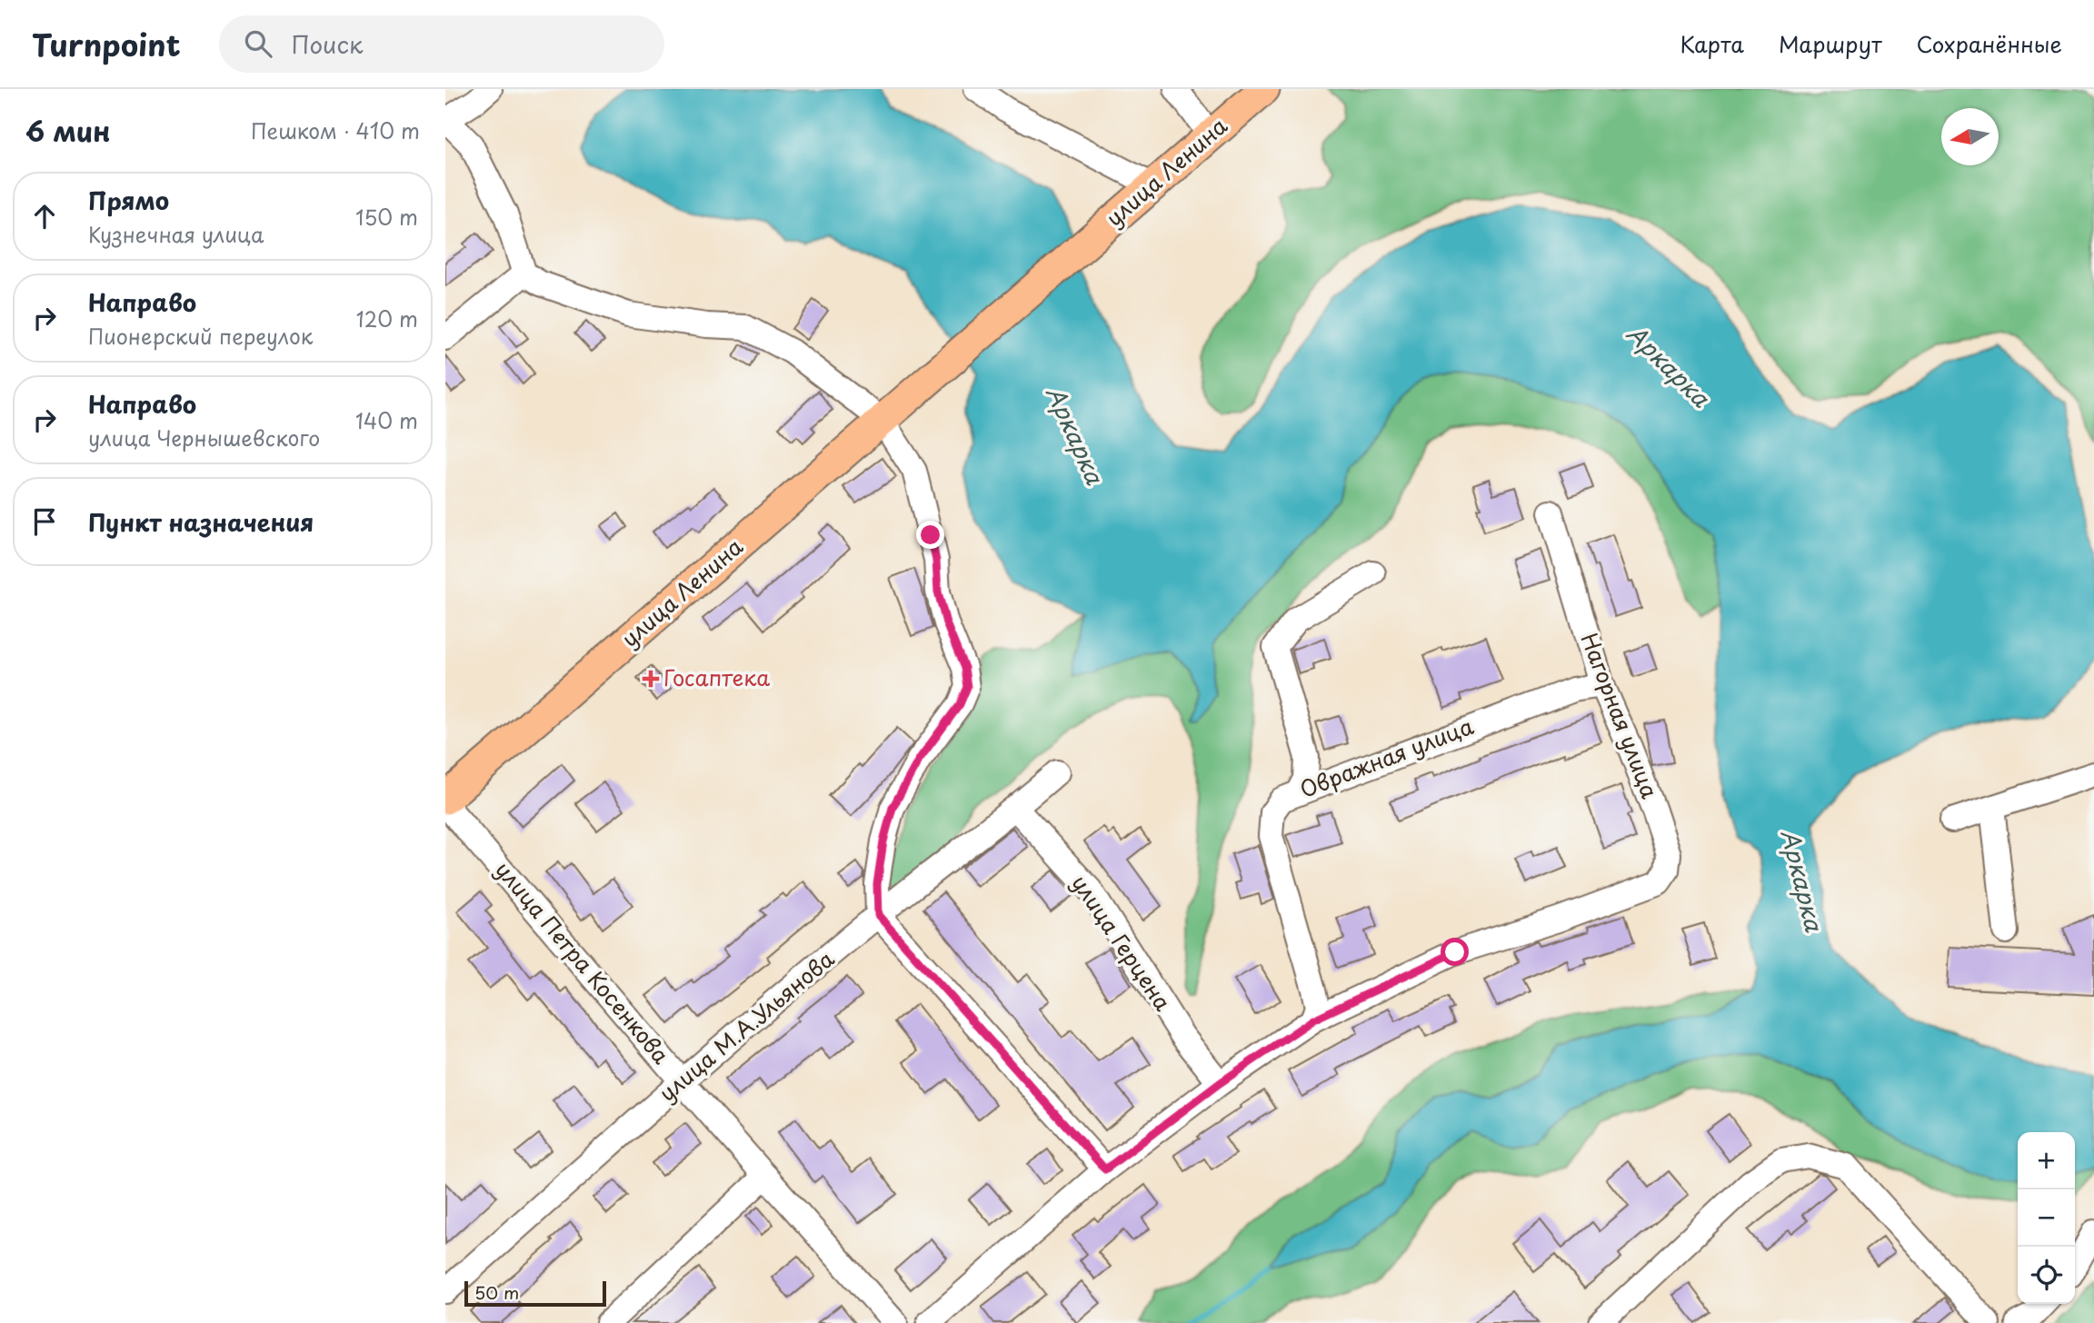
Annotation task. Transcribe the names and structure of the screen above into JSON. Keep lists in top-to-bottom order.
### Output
{
  "streets": {
    "main road": ["улица Ленина"],
    "street": [
      "Нагорная улица",
      "Овражная улица",
      "улица Герцена",
      "улица Петра Косенкова",
      "улица М.А.Ульянова"
    ]
  },
  "crossings": [
    ["Нагорная улица", "Овражная улица"],
    ["улица Герцена", "улица М.А.Ульянова"],
    ["улица Петра Косенкова", "улица М.А.Ульянова"]
  ],
  "water": ["Аркарка"],
  "places": {
    "health": ["Госаптека"]
  },
  "scale_bar": "50 m",
  "north": "left",
  "page": {
    "header": "Turnpoint",
    "search": "Поиск",
    "nav": ["Карта", "Маршрут", "Сохранённые"],
    "heading": ["6 мин", "Пешком · 410 m"],
    "list": [
      ["Прямо", "Кузнечная улица", "150 m"],
      ["Направо", "Пионерский переулок", "120 m"],
      ["Направо", "улица Чернышевского", "140 m"],
      "Пункт назначения"
    ],
    "map_buttons": ["+", "−"],
    "scale": "50 m"
  }
}
